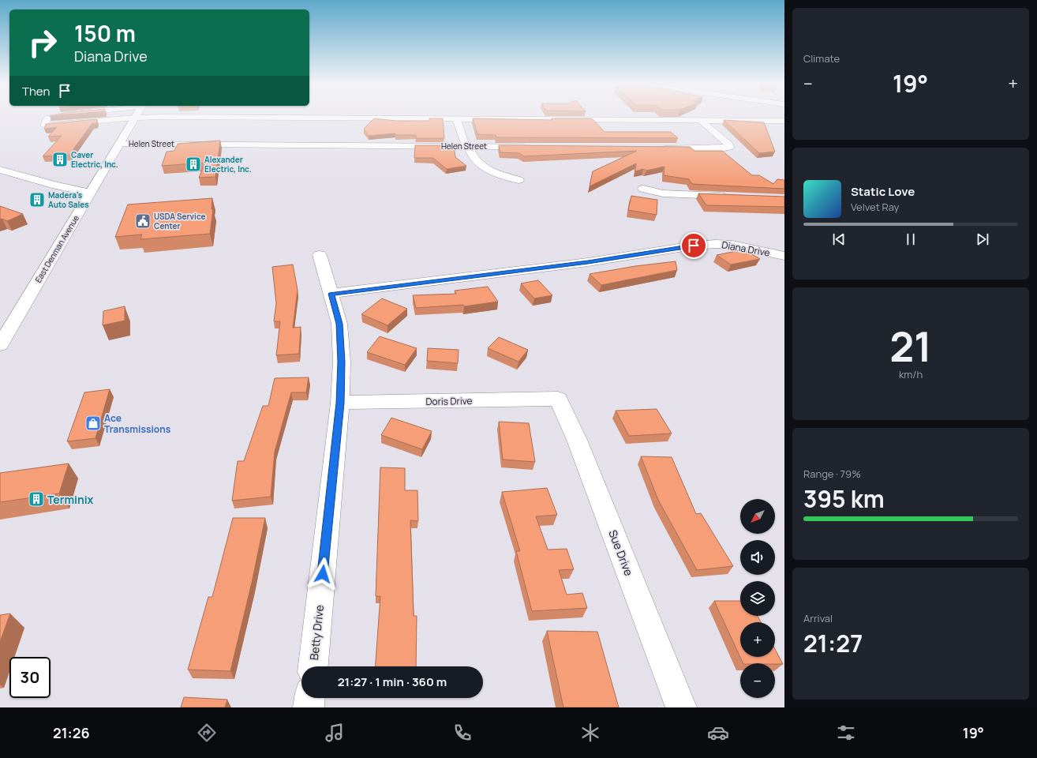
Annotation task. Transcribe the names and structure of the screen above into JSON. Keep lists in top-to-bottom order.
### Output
{
  "streets": {
    "main road": [
      "Helen Street",
      "East Denman Avenue",
      "Diana Drive",
      "Doris Drive",
      "Sue Drive",
      "Betty Drive"
    ]
  },
  "crossings": [
    ["Helen Street", "East Denman Avenue"],
    ["Diana Drive", "Betty Drive"],
    ["Doris Drive", "Sue Drive"],
    ["Doris Drive", "Betty Drive"]
  ],
  "places": {
    "building": [
      "Caver Electric, Inc.",
      "Alexander Electric, Inc.",
      "Madera's Auto Sales",
      "Terminix"
    ],
    "public building": ["USDA Service Center"],
    "shop": ["Ace Transmissions"]
  },
  "north": "bottom left",
  "page": {
    "tile": [
      "Climate",
      ["21", "km/h"],
      ["Range · 79%", "395 km"],
      ["Arrival", "21:27"]
    ],
    "turn": ["150 m", "Diana Drive"],
    "heat": ["−", "19°", "+"],
    "then": "Then",
    "song": ["Static Love", "Velvet Ray"],
    "map_buttons": ["+", "−"],
    "limit": "30",
    "trip": "21:27 · 1 min · 360 m",
    "tabs": ["21:26", "19°"]
  }
}
